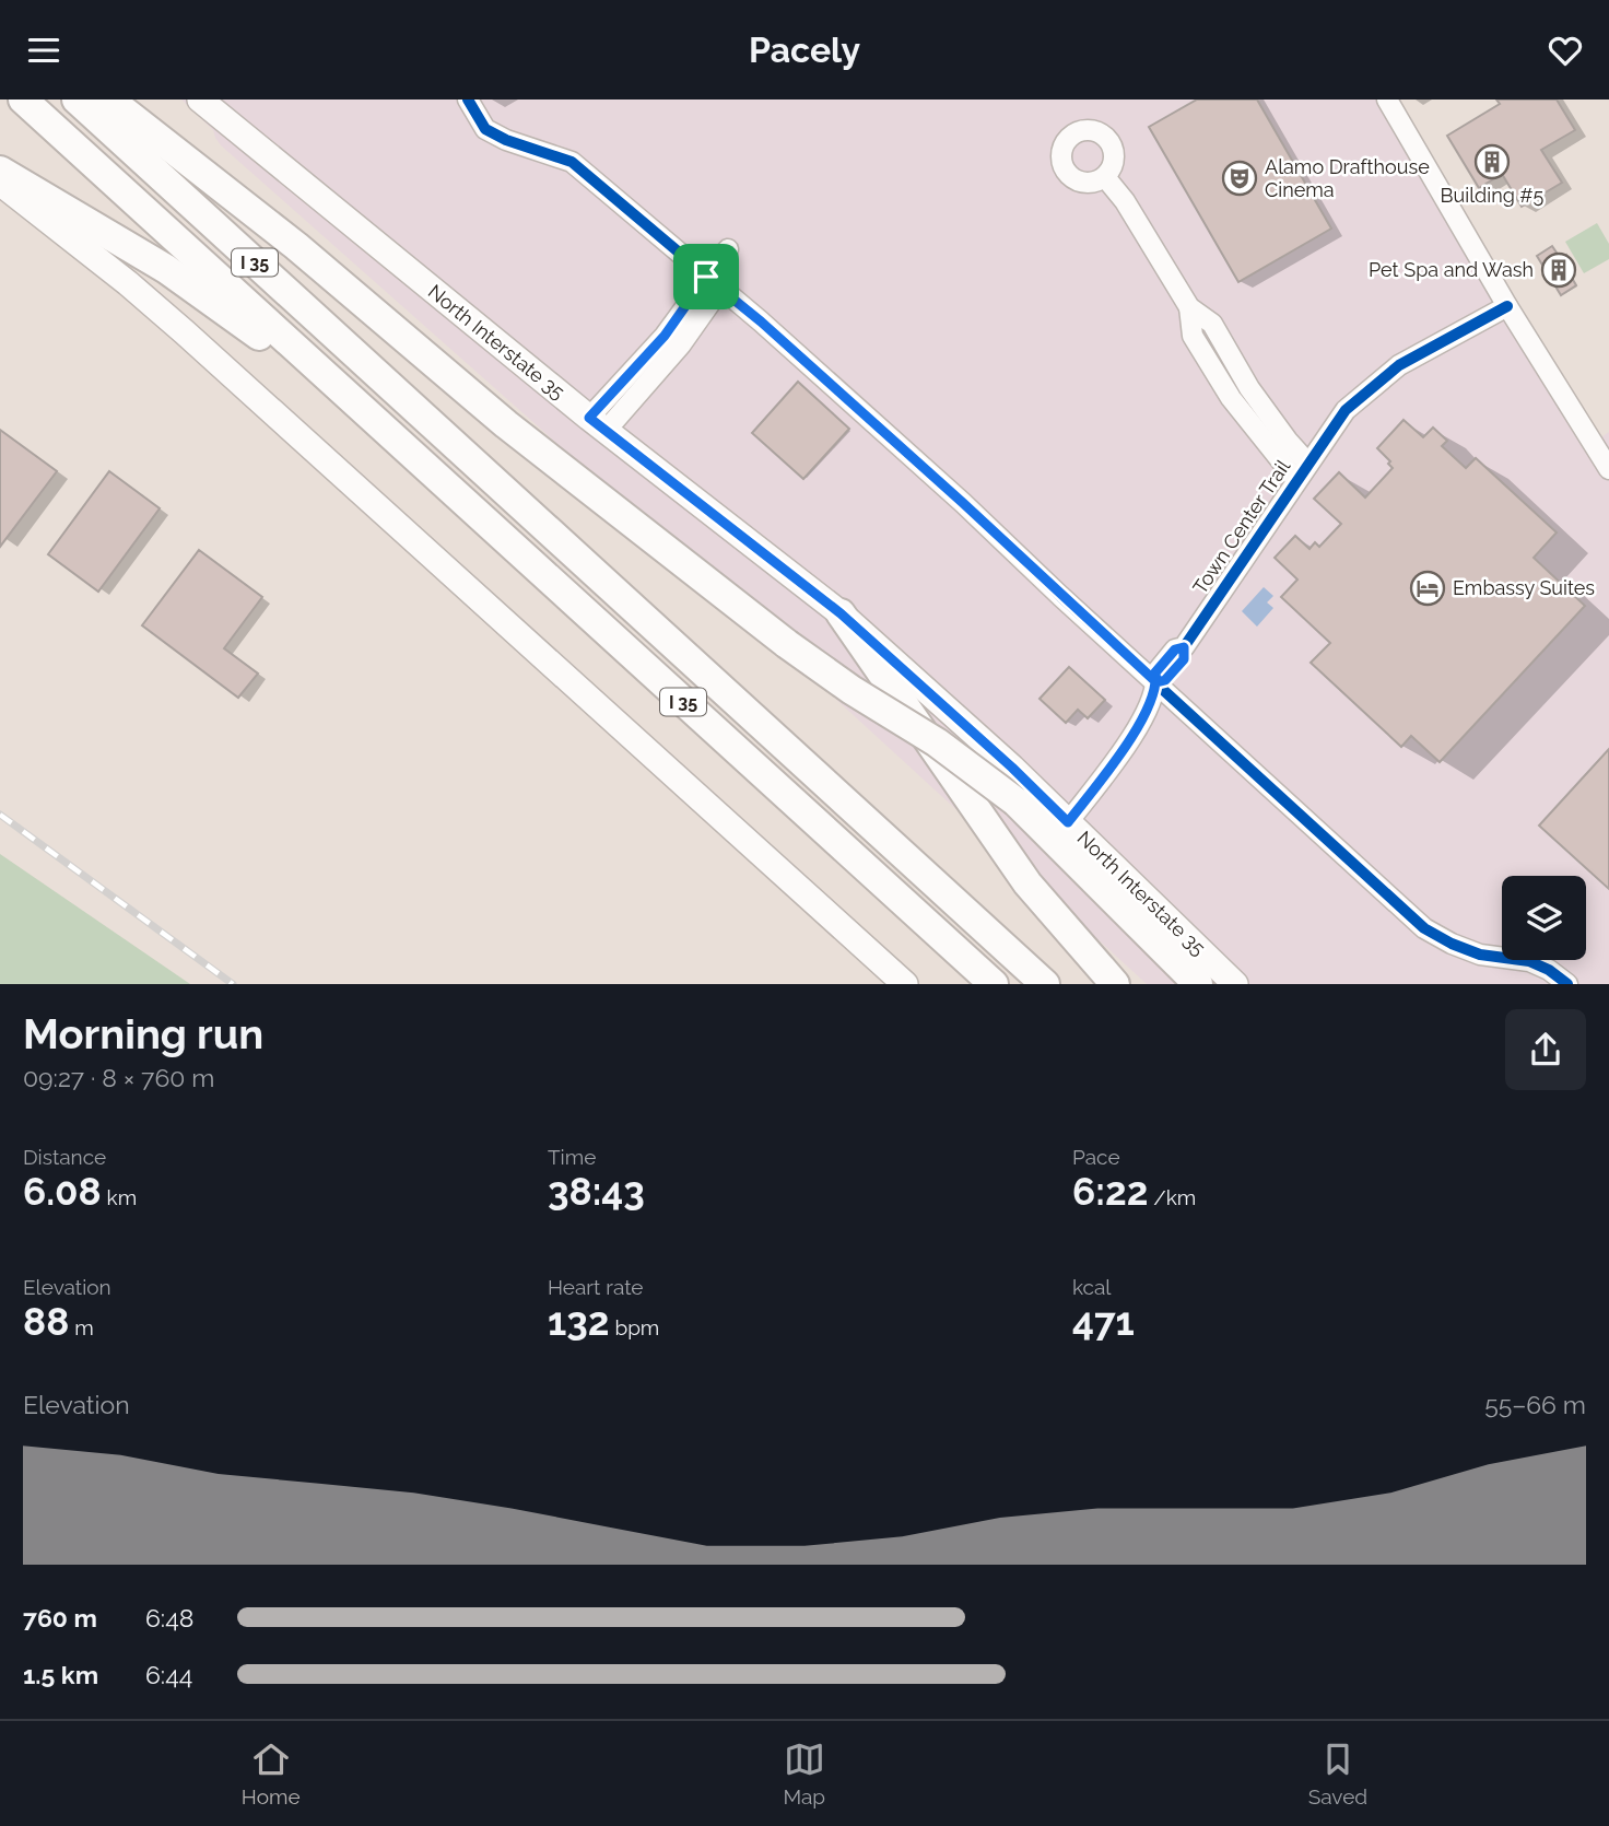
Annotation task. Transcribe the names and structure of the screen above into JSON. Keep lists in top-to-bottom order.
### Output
{
  "streets": {
    "highway": ["I 35"],
    "main road": ["North Interstate 35"],
    "street": ["Town Center Trail"]
  },
  "crossings": [
    ["North Interstate 35", "Town Center Trail"]
  ],
  "places": {
    "building": ["Building #5", "Pet Spa and Wash"],
    "theatre": ["Alamo Drafthouse Cinema"],
    "hotel": ["Embassy Suites"]
  },
  "page": {
    "header": "Pacely",
    "heading": ["Morning run", "09:27 · 8 × 760 m"],
    "stats": [
      ["Distance", "6.08 km"],
      ["Time", "38:43"],
      ["Pace", "6:22 /km"],
      ["Elevation", "88 m"],
      ["Heart rate", "132 bpm"],
      ["kcal", "471"]
    ],
    "chart": ["Elevation", "55–66 m"],
    "list": [
      {
        "name": "760 m",
        "note": "6:48"
      },
      {
        "name": "1.5 km",
        "note": "6:44"
      }
    ],
    "tabs": ["Home", "Map", "Saved"]
  }
}
